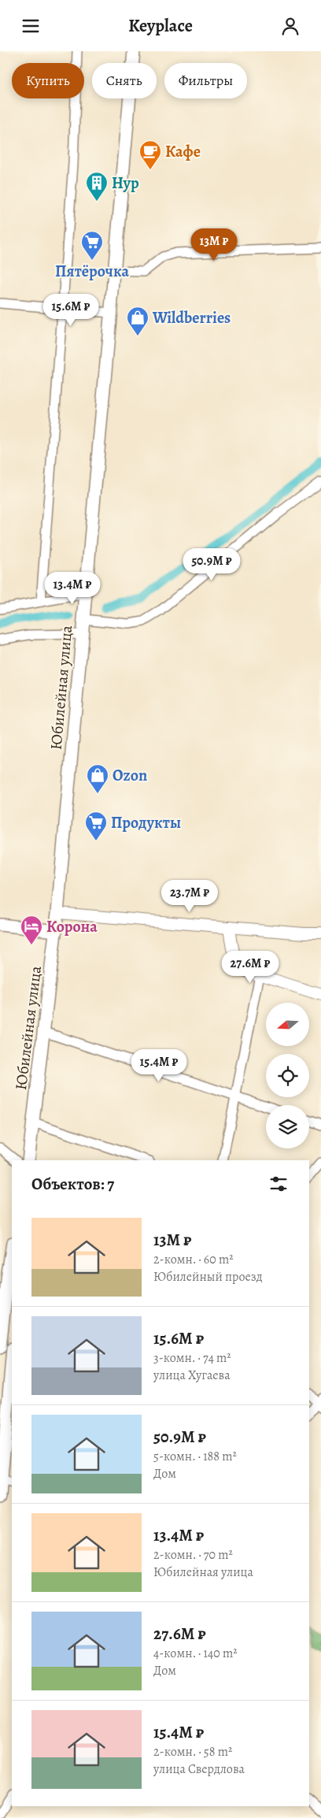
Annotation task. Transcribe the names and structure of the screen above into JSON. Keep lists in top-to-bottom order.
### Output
{
  "streets": {
    "main road": ["Юбилейная улица"]
  },
  "places": {
    "cafe": ["Кафе"],
    "building": ["Нур"],
    "supermarket": ["Пятёрочка", "Продукты"],
    "shop": ["Wildberries", "Ozon"],
    "hotel": ["Корона"]
  },
  "north": "left",
  "page": {
    "header": "Keyplace",
    "chip": ["Купить", "Снять", "Фильтры"],
    "price": [
      "13M ₽",
      "15.6M ₽",
      "50.9M ₽",
      "13.4M ₽",
      "23.7M ₽",
      "27.6M ₽",
      "15.4M ₽"
    ],
    "heading": "Объектов: 7",
    "list": [
      {
        "name": "13M ₽",
        "note": "2-комн. · 60 m² · Юбилейный проезд"
      },
      {
        "name": "15.6M ₽",
        "note": "3-комн. · 74 m² · улица Хугаева"
      },
      {
        "name": "50.9M ₽",
        "note": "5-комн. · 188 m² · Дом"
      },
      {
        "name": "13.4M ₽",
        "note": "2-комн. · 70 m² · Юбилейная улица"
      },
      {
        "name": "27.6M ₽",
        "note": "4-комн. · 140 m² · Дом"
      },
      {
        "name": "15.4M ₽",
        "note": "2-комн. · 58 m² · улица Свердлова"
      }
    ]
  }
}
